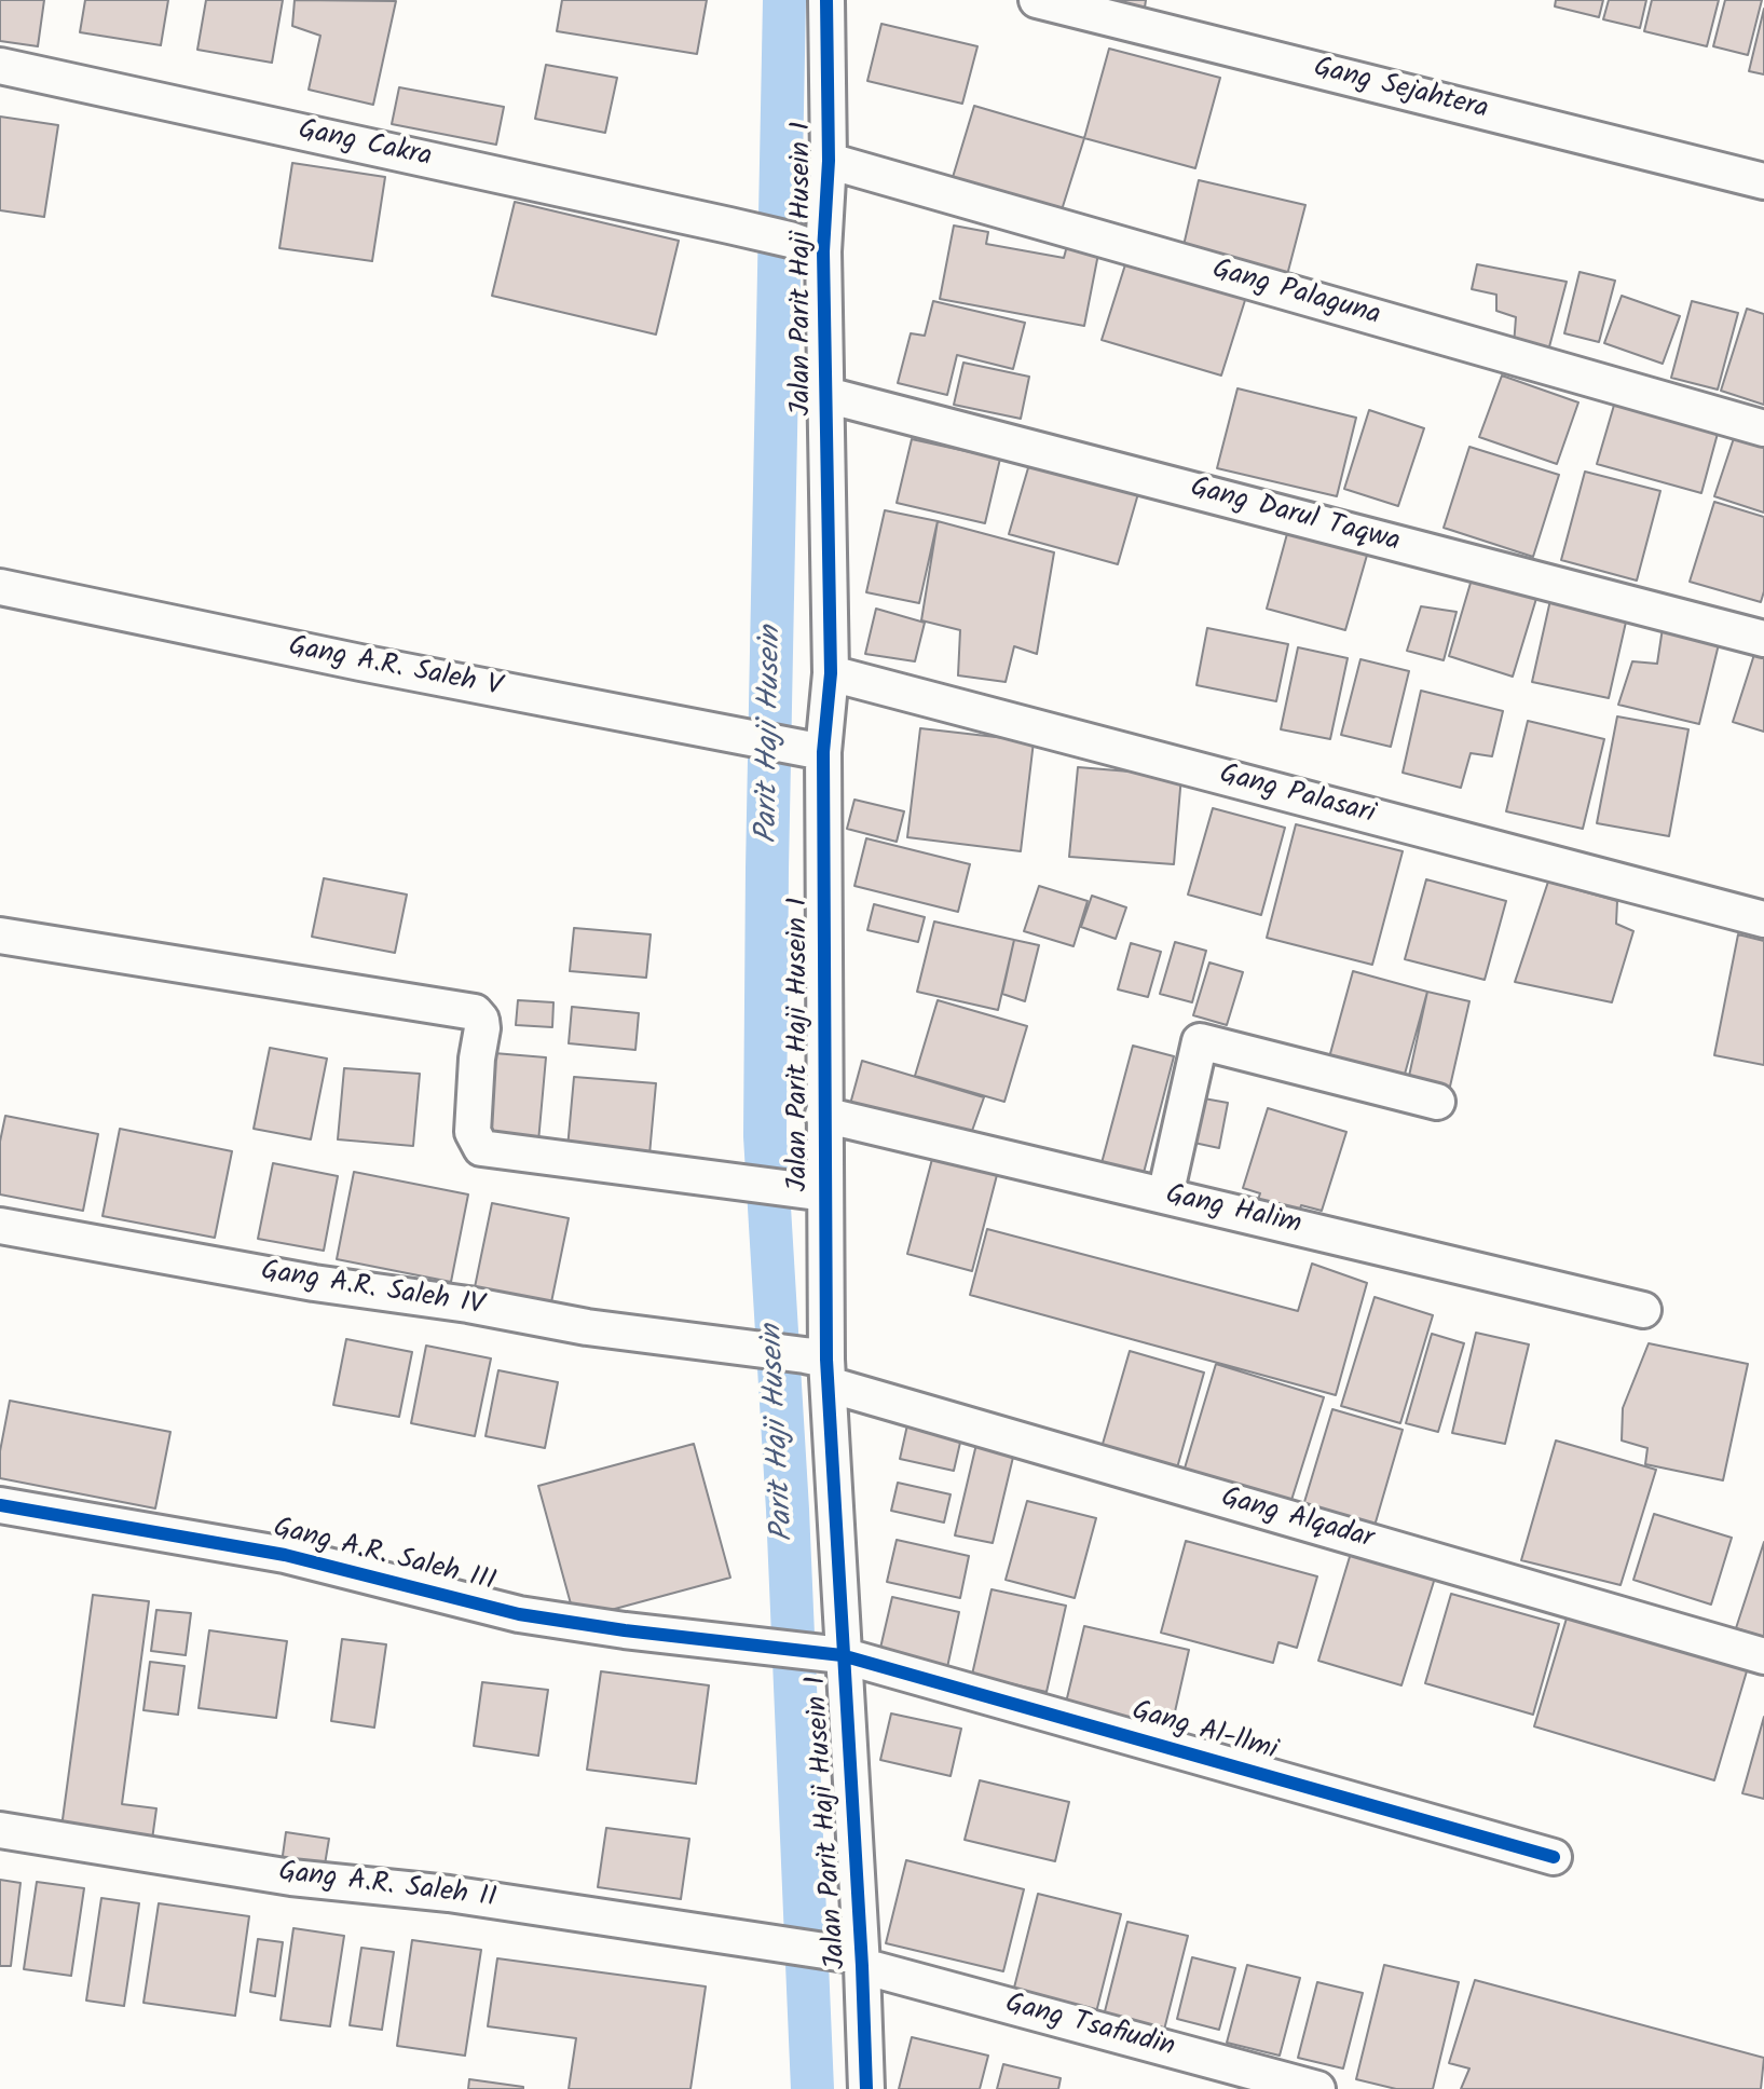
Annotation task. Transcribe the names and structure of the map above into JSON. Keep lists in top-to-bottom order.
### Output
{
  "streets": {
    "street": [
      "Gang Sejahtera",
      "Gang Cakra",
      "Jalan Parit Haji Husein 1",
      "Gang Palaguna",
      "Gang Darul Taqwa",
      "Gang A.R. Saleh V",
      "Gang Palasari",
      "Gang Halim",
      "Gang A.R. Saleh IV",
      "Gang Alqadar",
      "Gang A.R. Saleh III",
      "Gang Al-llmi",
      "Gang A.R. Saleh II",
      "Gang Tsafiudin"
    ]
  },
  "crossings": [
    ["Gang Cakra", "Jalan Parit Haji Husein 1"],
    ["Jalan Parit Haji Husein 1", "Gang Palaguna"],
    ["Jalan Parit Haji Husein 1", "Gang Darul Taqwa"],
    ["Jalan Parit Haji Husein 1", "Gang A.R. Saleh V"],
    ["Jalan Parit Haji Husein 1", "Gang Palasari"],
    ["Jalan Parit Haji Husein 1", "Gang Halim"],
    ["Jalan Parit Haji Husein 1", "Gang A.R. Saleh IV"],
    ["Jalan Parit Haji Husein 1", "Gang Alqadar"],
    ["Jalan Parit Haji Husein 1", "Gang A.R. Saleh III"],
    ["Jalan Parit Haji Husein 1", "Gang Al-llmi"],
    ["Jalan Parit Haji Husein 1", "Gang A.R. Saleh II"],
    ["Jalan Parit Haji Husein 1", "Gang Tsafiudin"],
    ["Gang A.R. Saleh IV", "Gang Alqadar"],
    ["Gang A.R. Saleh III", "Gang Al-llmi"],
    ["Gang A.R. Saleh II", "Gang Tsafiudin"]
  ],
  "water": ["Parit Haji Husein"]
}
